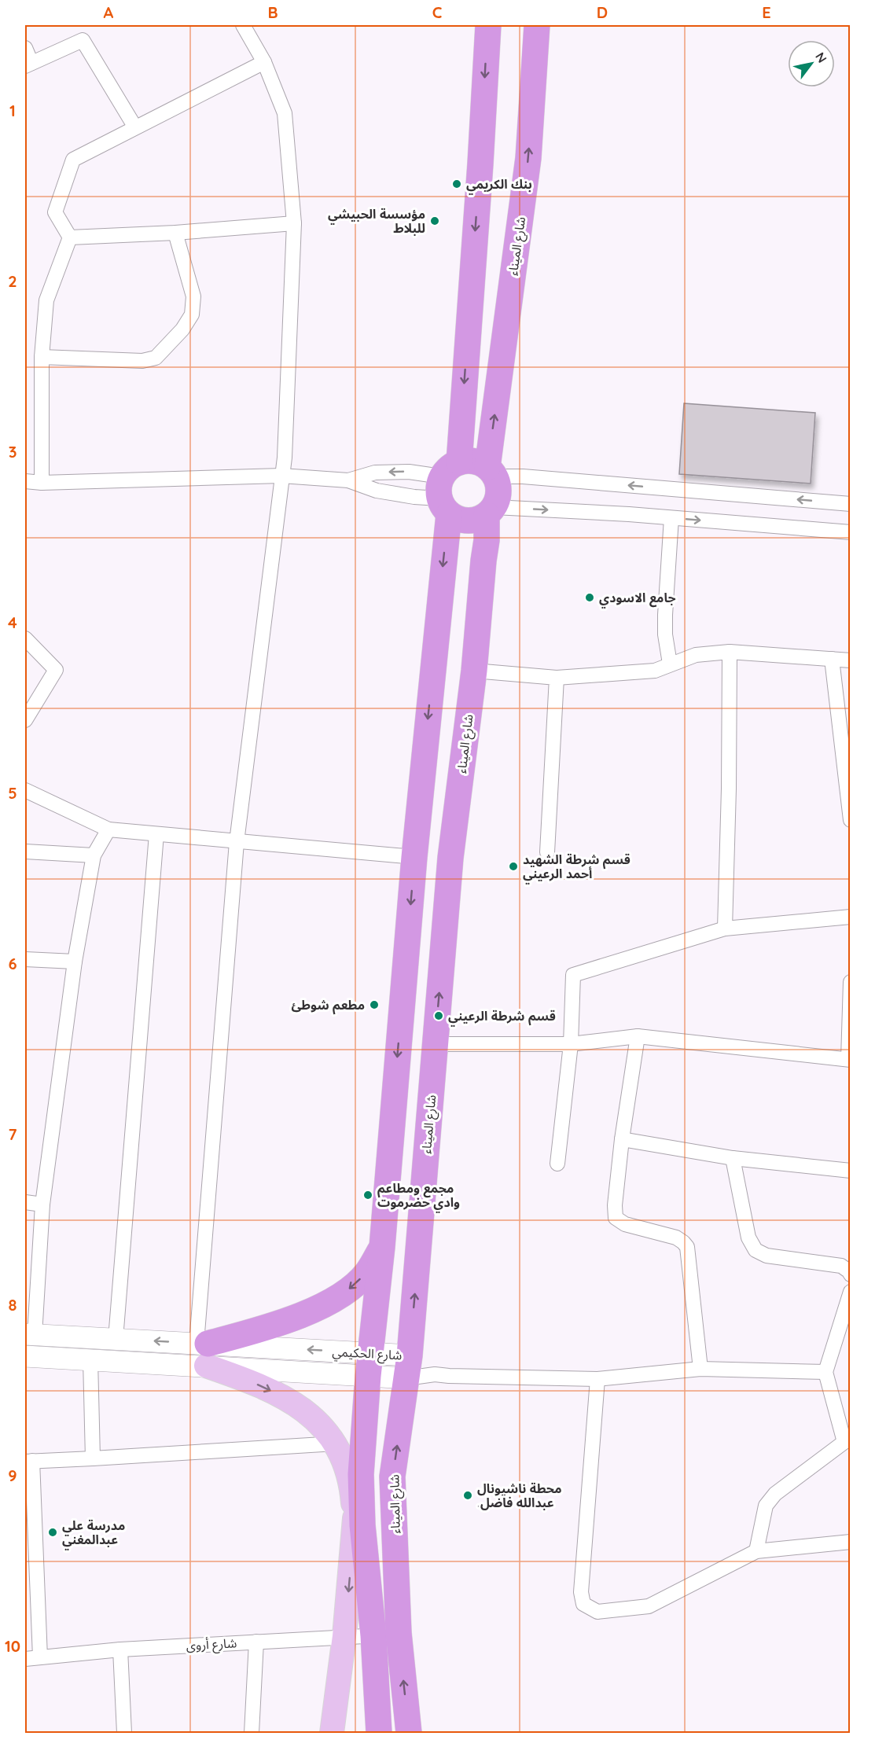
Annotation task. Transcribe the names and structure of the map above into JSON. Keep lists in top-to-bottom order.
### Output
{
  "streets": {
    "highway": ["شارع الميناء"],
    "street": ["شارع الحكيمي", "شارع أروى"]
  },
  "crossings": [
    ["شارع الميناء", "شارع الحكيمي"],
    ["شارع الميناء", "شارع أروى"]
  ],
  "places": [
    "بنك الكريمي",
    "مؤسسة الحبيشي للبلاط",
    "جامع الاسودي",
    "قسم شرطة الشهيد أحمد الرعيني",
    "مطعم شوطئ",
    "قسم شرطة الرعيني",
    "مجمع ومطاعم وادي حضرموت",
    "محطة ناشيونال .عبدالله فاضل",
    "مدرسة علي عبدالمغني"
  ],
  "north": "top right",
  "grid": {
    "columns": [
      "A",
      "B",
      "C",
      "D",
      "E"
    ],
    "rows": [
      "1",
      "2",
      "3",
      "4",
      "5",
      "6",
      "7",
      "8",
      "9",
      "10"
    ]
  }
}
